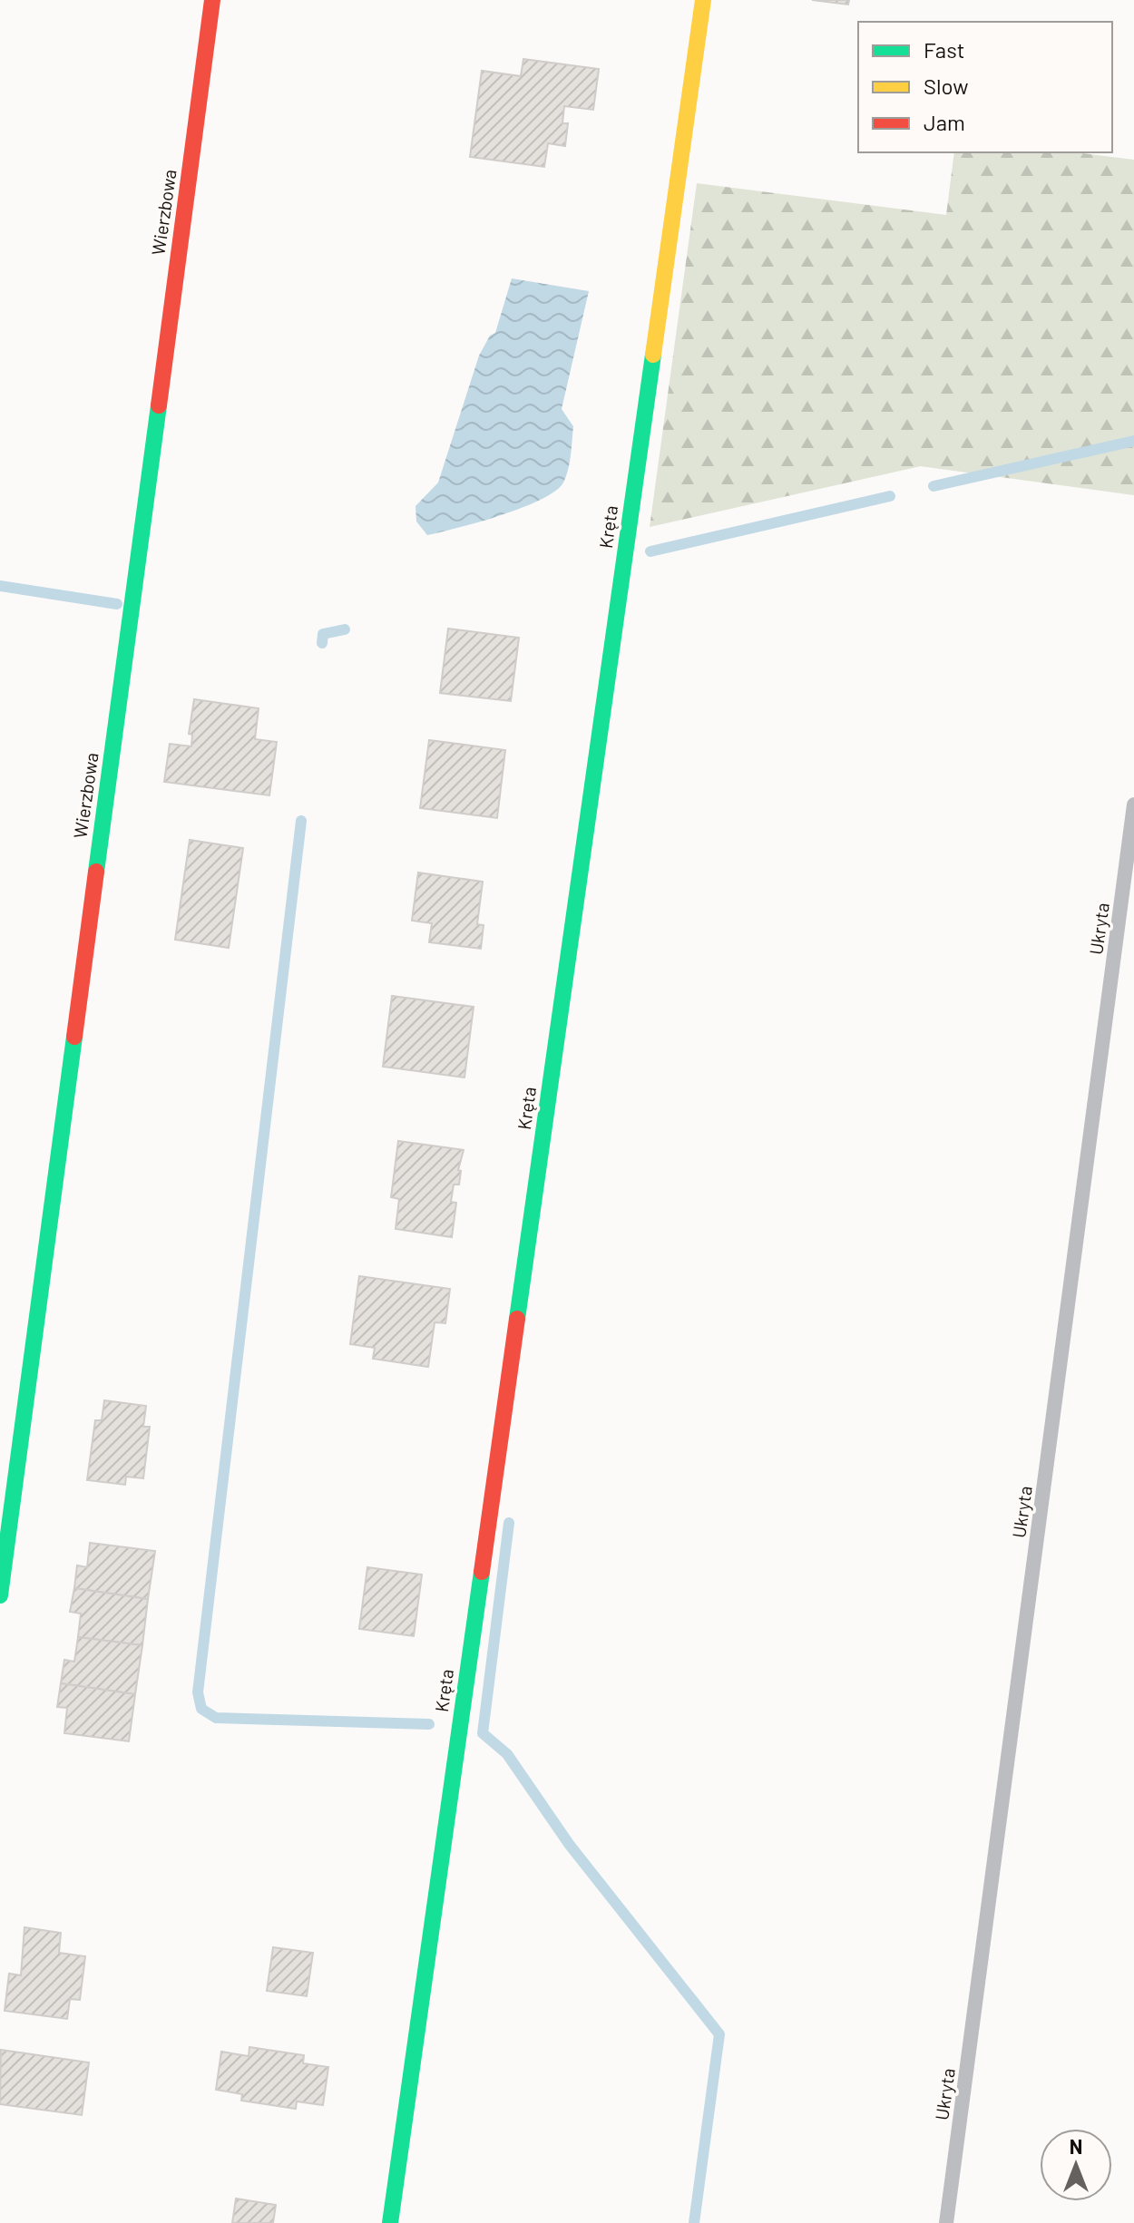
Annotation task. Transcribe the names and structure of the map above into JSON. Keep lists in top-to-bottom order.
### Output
{
  "streets": {
    "street": ["Wierzbowa", "Kręta"],
    "lane": ["Ukryta"]
  },
  "legend": ["Fast", "Slow", "Jam"],
  "north": "top"
}
